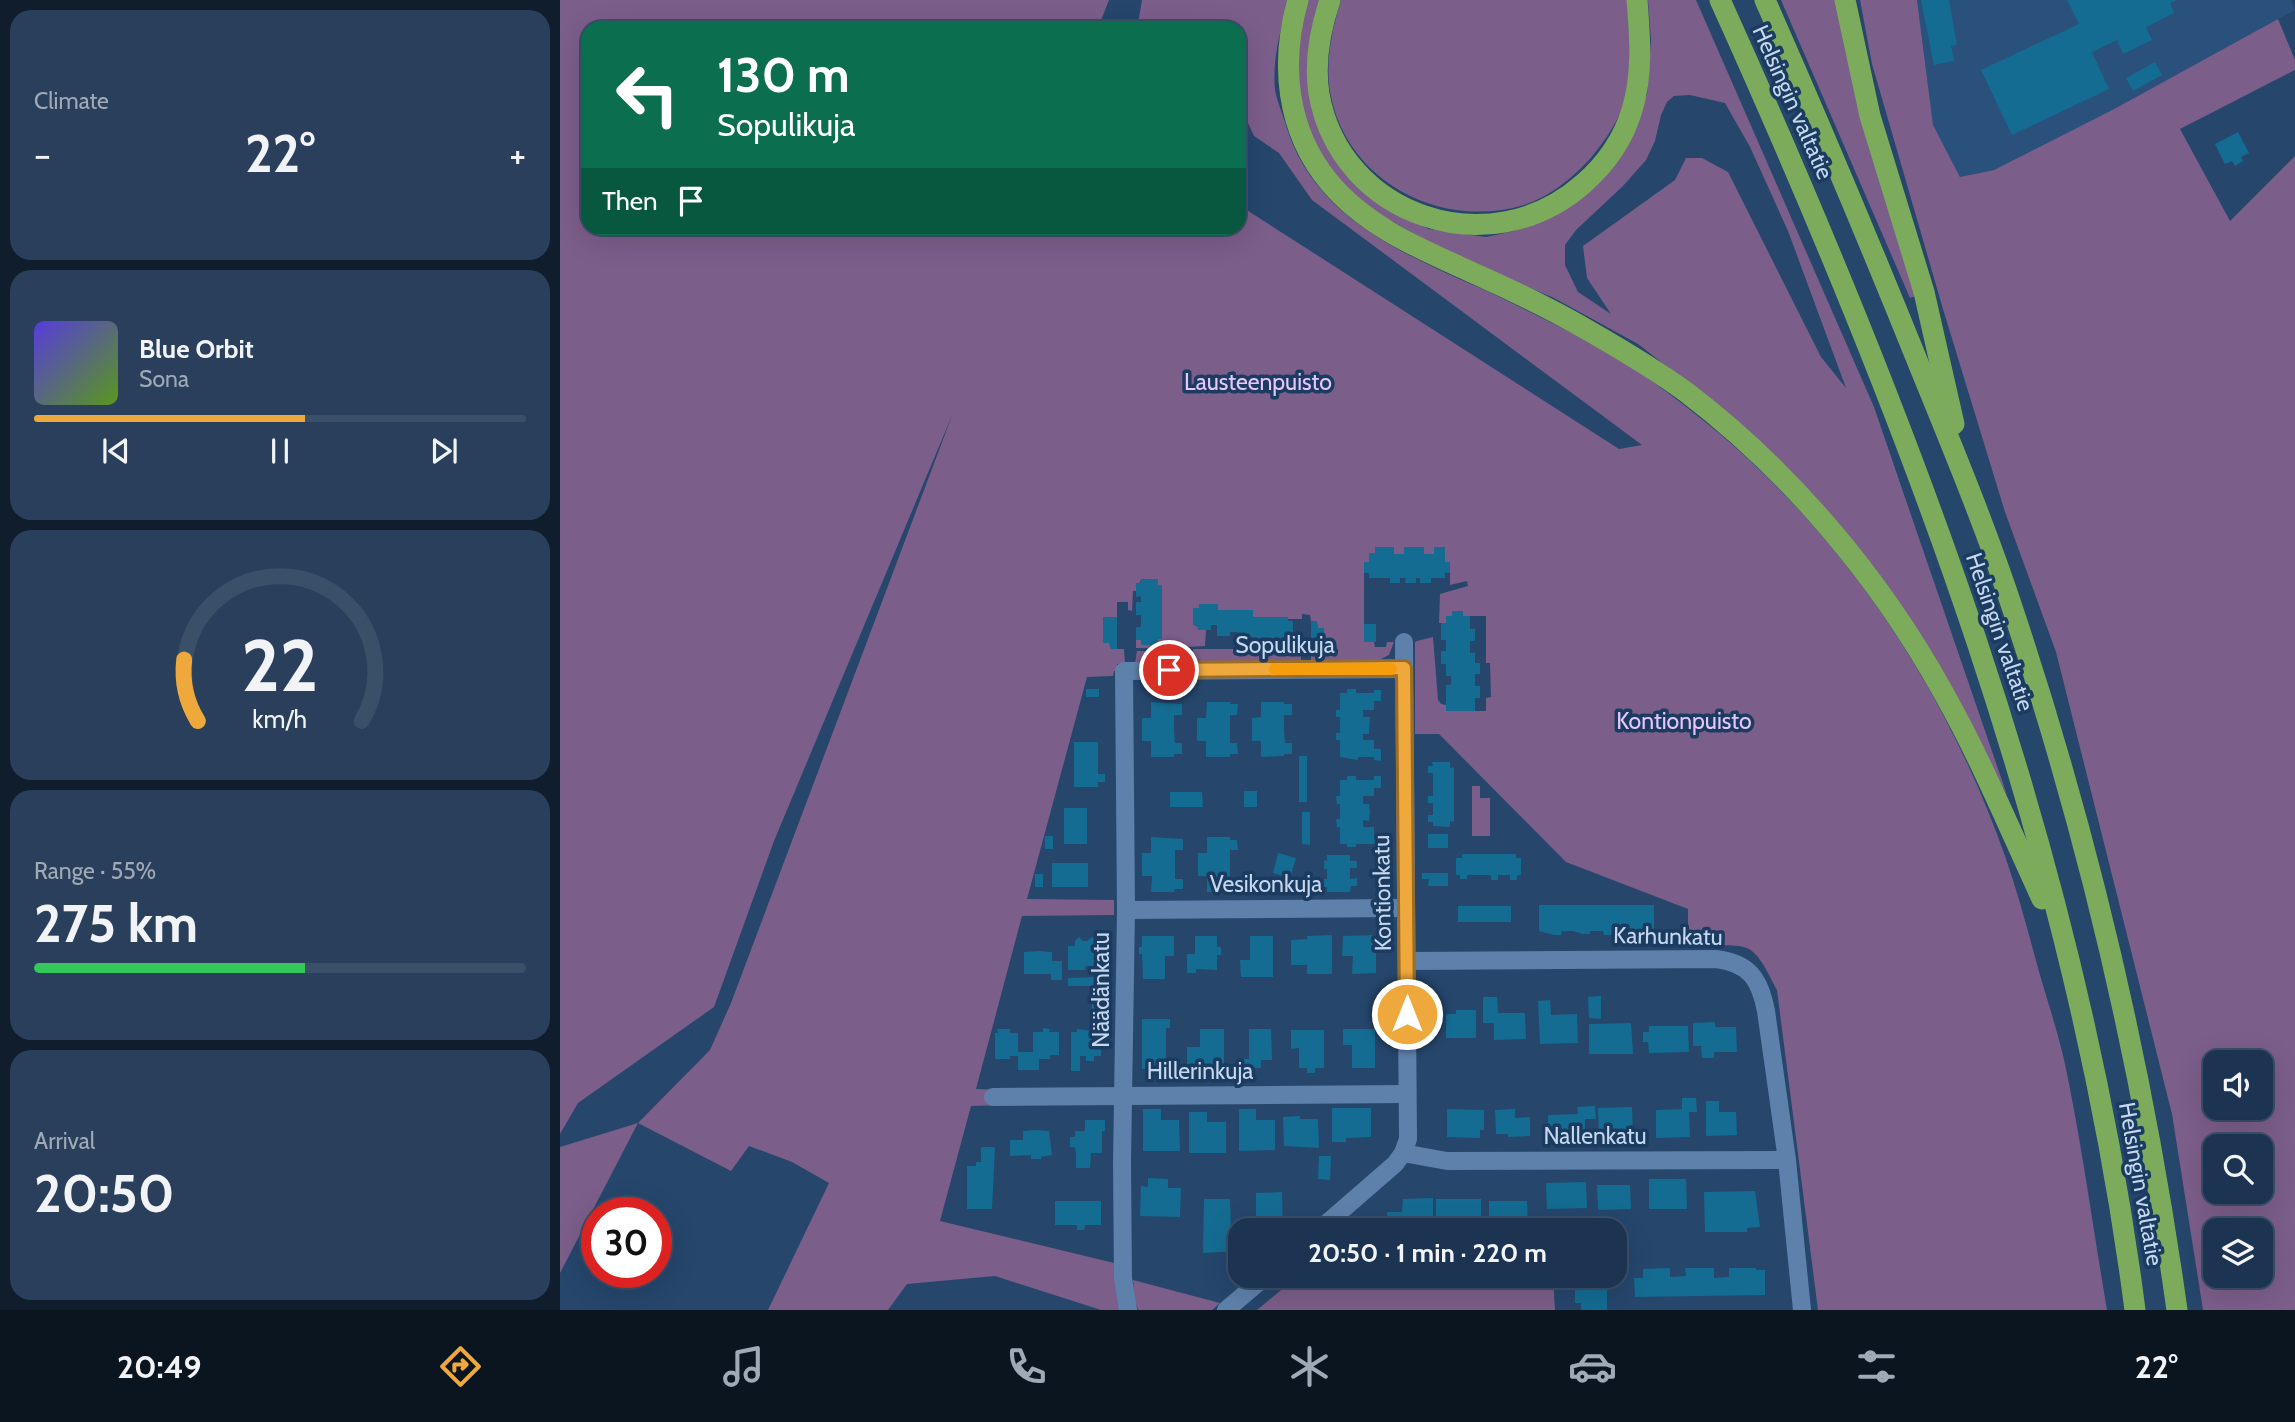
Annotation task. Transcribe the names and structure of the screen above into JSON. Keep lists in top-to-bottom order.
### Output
{
  "streets": {
    "highway": ["Helsingin valtatie"],
    "street": [
      "Sopulikuja",
      "Vesikonkuja",
      "Kontionkatu",
      "Karhunkatu",
      "Näädänkatu",
      "Hillerinkuja",
      "Nallenkatu"
    ]
  },
  "crossings": [
    ["Sopulikuja", "Kontionkatu"],
    ["Sopulikuja", "Näädänkatu"],
    ["Vesikonkuja", "Kontionkatu"],
    ["Vesikonkuja", "Näädänkatu"],
    ["Kontionkatu", "Karhunkatu"],
    ["Kontionkatu", "Hillerinkuja"],
    ["Kontionkatu", "Nallenkatu"],
    ["Karhunkatu", "Nallenkatu"],
    ["Näädänkatu", "Hillerinkuja"]
  ],
  "parks": ["Lausteenpuisto", "Kontionpuisto"],
  "page": {
    "tile": [
      "Climate",
      ["Range · 55%", "275 km"],
      ["Arrival", "20:50"]
    ],
    "turn": ["130 m", "Sopulikuja"],
    "heat": ["−", "22°", "+"],
    "then": "Then",
    "song": ["Blue Orbit", "Sona"],
    "limit": "30",
    "trip": "20:50 · 1 min · 220 m",
    "tabs": ["20:49", "22°"],
    "gauge": ["22", "km/h"]
  }
}
